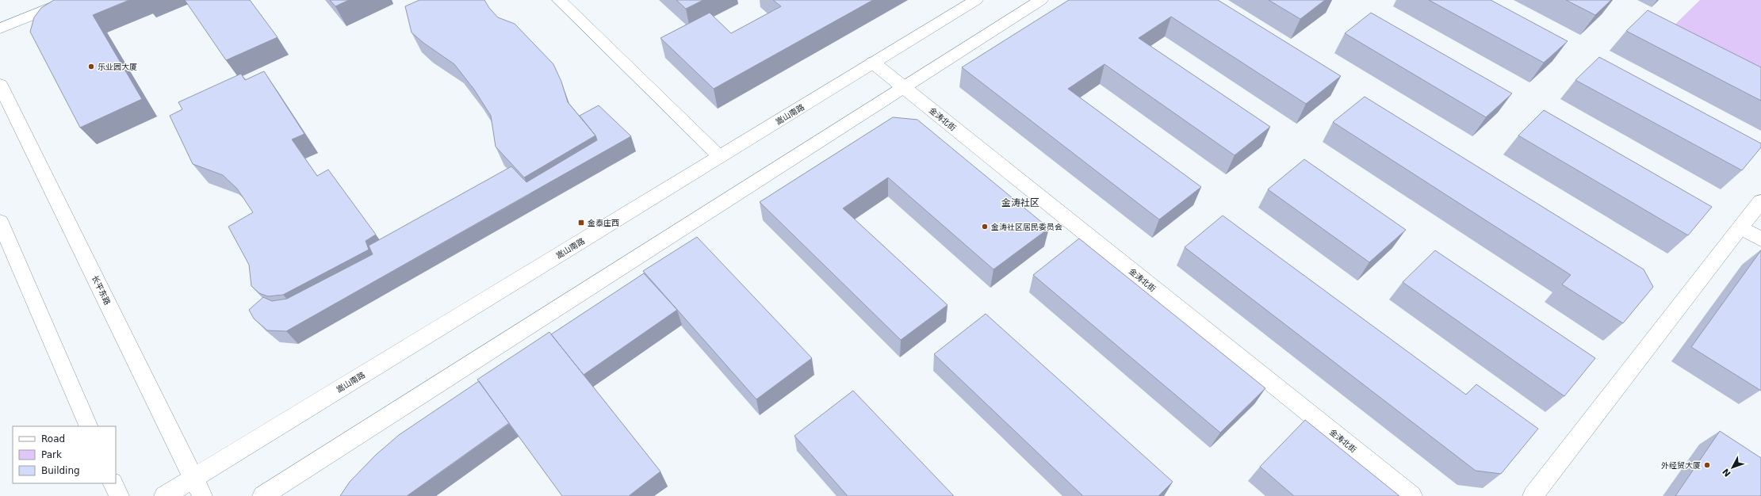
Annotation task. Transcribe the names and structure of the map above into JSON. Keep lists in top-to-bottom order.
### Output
{
  "streets": {
    "street": ["嵩山南路", "金涛北街", "长平东路"]
  },
  "crossings": [
    ["嵩山南路", "金涛北街"],
    ["嵩山南路", "长平东路"]
  ],
  "districts": ["金涛社区"],
  "places": {
    "other": ["乐业园大厦", "金涛社区居民委员会", "外经贸大厦"],
    "transit": ["金泰庄西"]
  },
  "legend": ["Road", "Park", "Building"],
  "north": "bottom left"
}
